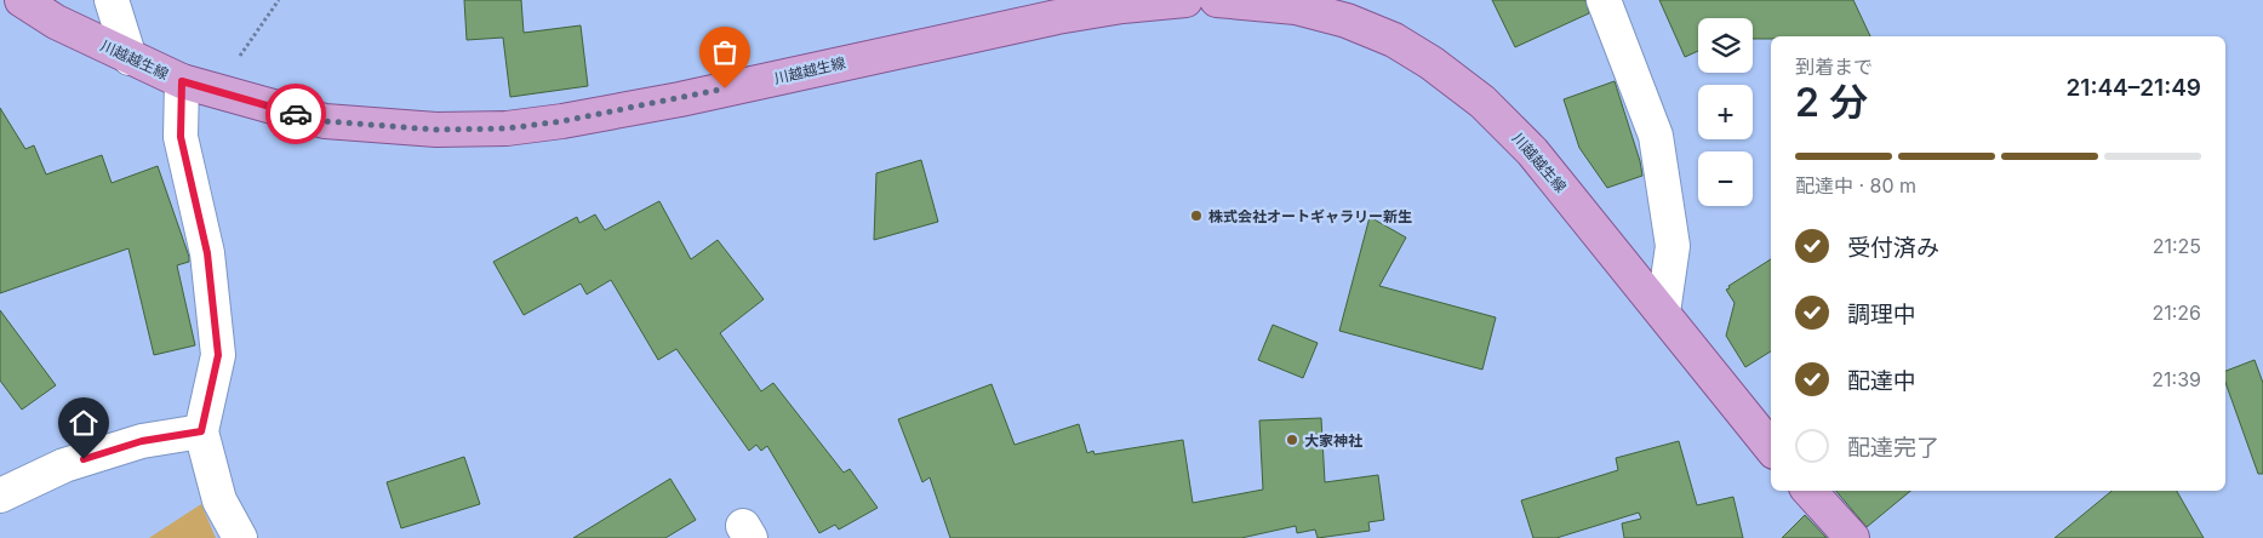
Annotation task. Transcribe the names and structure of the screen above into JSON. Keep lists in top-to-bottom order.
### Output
{
  "streets": {
    "main road": ["川越越生線"]
  },
  "places": ["株式会社オートギャラリー新生", "大家神社"],
  "page": {
    "map_buttons": ["+", "−"],
    "heading": ["2 分", "到着まで", "21:44–21:49"],
    "bar": "配達中 · 80 m",
    "list": [
      ["受付済み", "21:25"],
      ["調理中", "21:26"],
      ["配達中", "21:39"],
      "配達完了"
    ]
  }
}
